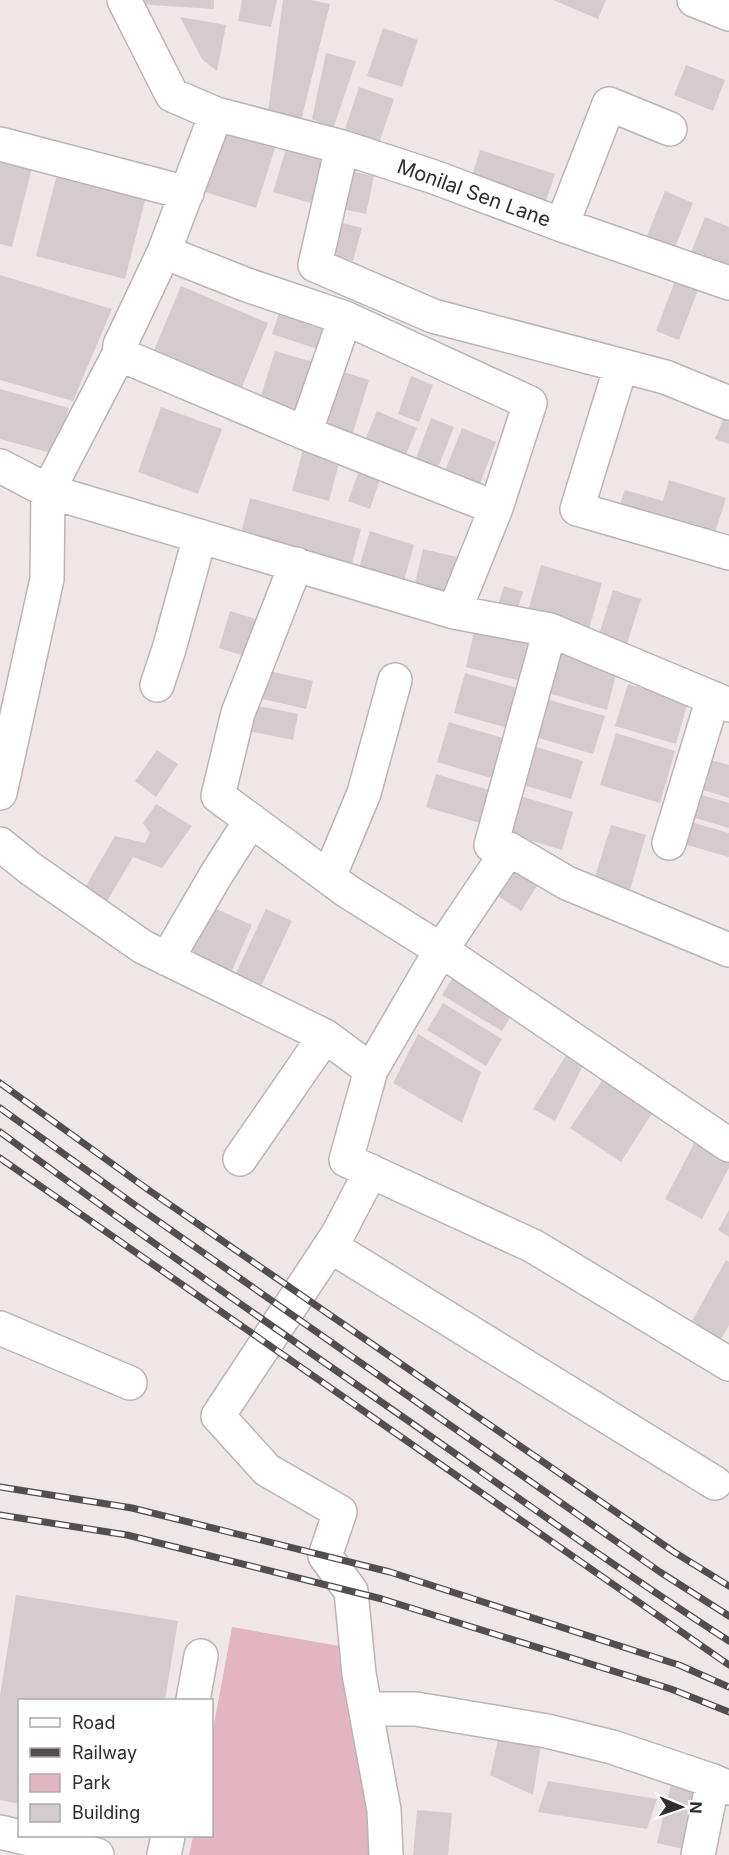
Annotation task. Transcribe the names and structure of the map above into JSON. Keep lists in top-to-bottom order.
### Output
{
  "streets": {
    "street": ["Monilal Sen Lane"]
  },
  "legend": [
    "Road",
    "Railway",
    "Park",
    "Building"
  ],
  "north": "right"
}
